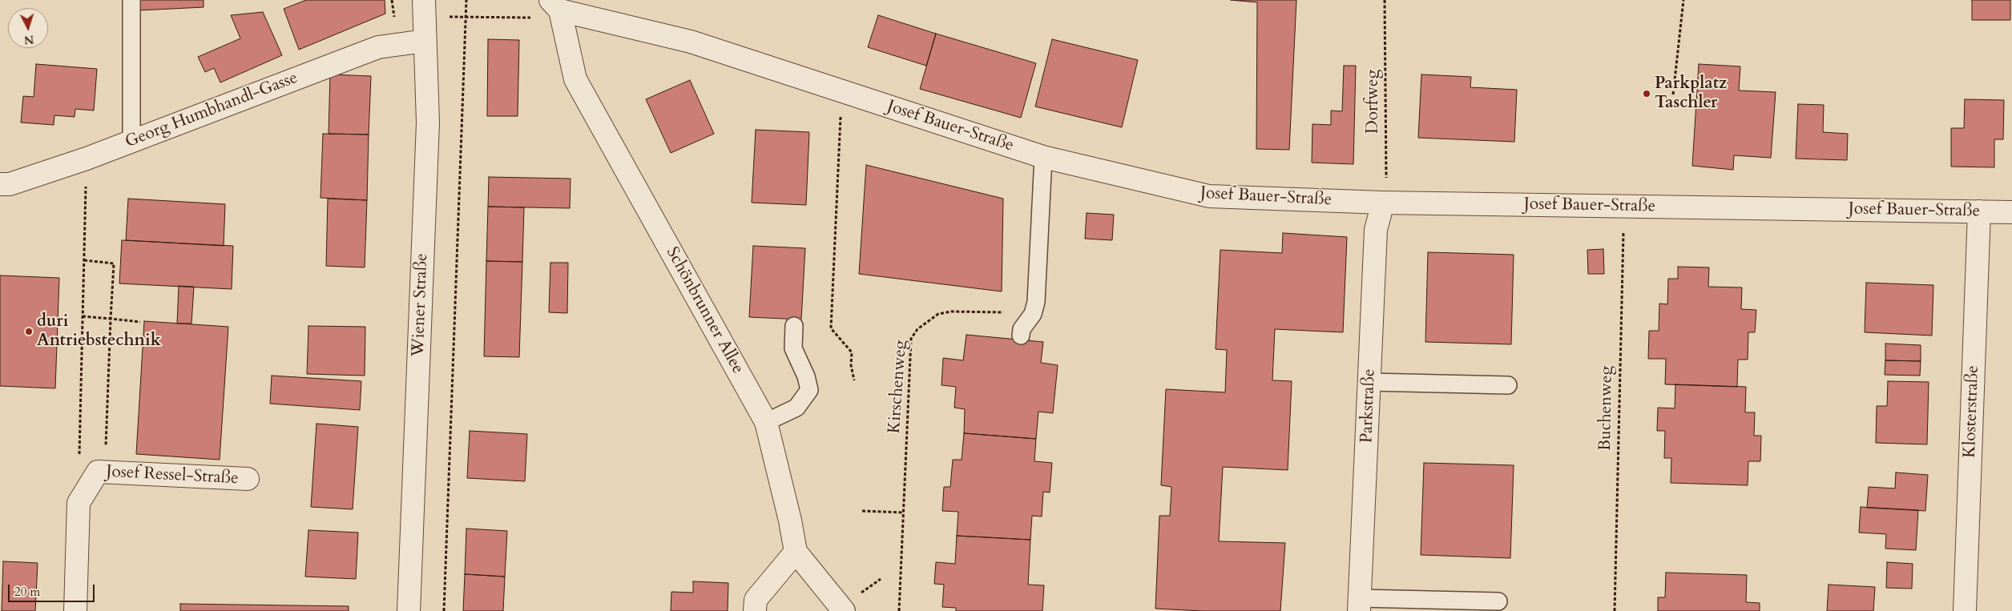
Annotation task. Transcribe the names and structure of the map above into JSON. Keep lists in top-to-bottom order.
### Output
{
  "streets": {
    "street": [
      "Georg Humbhandl-Gasse",
      "Josef Bauer-Straße",
      "Wiener Straße",
      "Schönbrunner Allee",
      "Parkstraße",
      "Klosterstraße",
      "Josef Ressel-Straße"
    ],
    "path": ["Dorfweg", "Kirschenweg", "Buchenweg"]
  },
  "crossings": [
    ["Dorfweg", "Josef Bauer-Straße"],
    ["Dorfweg", "Parkstraße"],
    ["Georg Humbhandl-Gasse", "Wiener Straße"],
    ["Josef Bauer-Straße", "Schönbrunner Allee"],
    ["Josef Bauer-Straße", "Parkstraße"],
    ["Josef Bauer-Straße", "Buchenweg"],
    ["Josef Bauer-Straße", "Klosterstraße"]
  ],
  "places": ["Parkplatz Taschler", "duri Antriebstechnik"],
  "scale_bar": "20 m",
  "north": "bottom"
}
